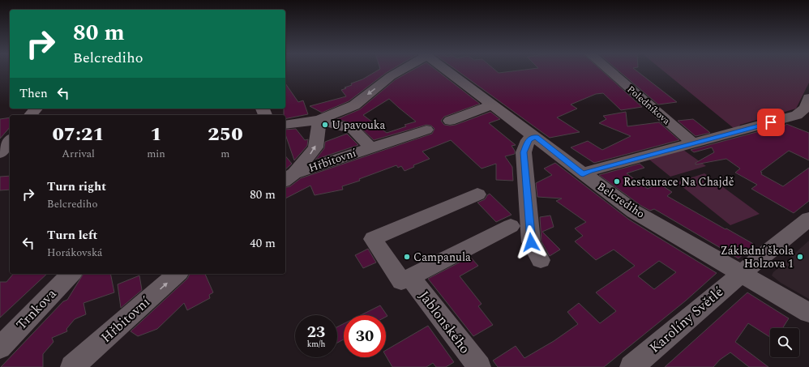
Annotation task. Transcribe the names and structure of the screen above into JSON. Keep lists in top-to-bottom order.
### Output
{
  "streets": {
    "street": [
      "Poledníkova",
      "Hřbitovní",
      "Belcrediho",
      "Trnkova",
      "Karolíny Světlé",
      "Jablonského"
    ]
  },
  "crossings": [
    ["Belcrediho", "Karolíny Světlé"]
  ],
  "one_way": ["Hřbitovní"],
  "places": [
    "U pavouka",
    "Restaurace Na Chajdě",
    "Campanula",
    "Základní škola Holzova 1"
  ],
  "page": {
    "turn": ["80 m", "Belcrediho"],
    "then": "Then",
    "eta": [
      "07:21",
      "Arrival",
      "1",
      "min",
      "250",
      "m"
    ],
    "list": [
      {
        "name": "Turn right",
        "note": "Belcrediho",
        "value": "80 m"
      },
      {
        "name": "Turn left",
        "note": "Horákovská",
        "value": "40 m"
      }
    ],
    "speed": "23 km/h",
    "limit": "30"
  }
}
